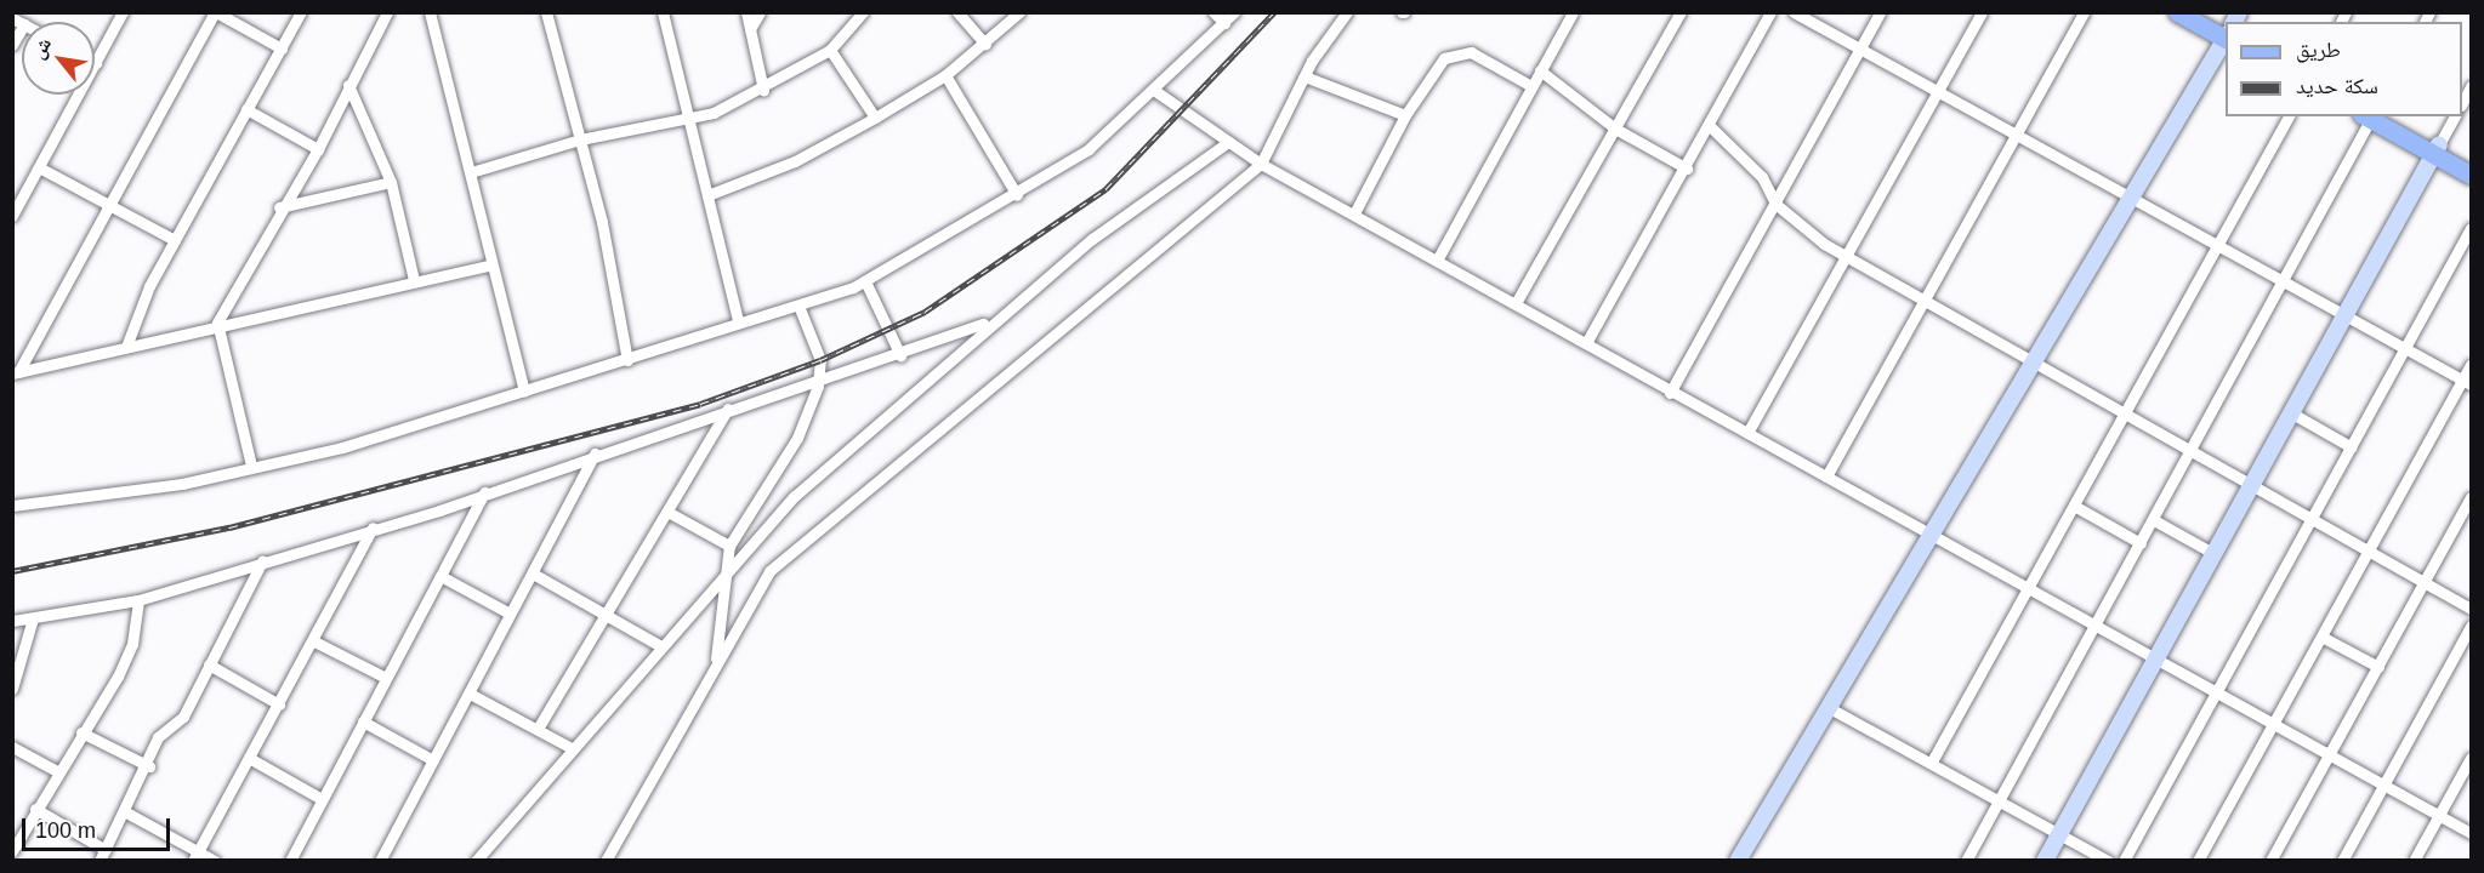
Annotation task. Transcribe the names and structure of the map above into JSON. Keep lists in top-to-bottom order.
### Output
{
  "legend": ["طريق", "سكة حديد"],
  "scale_bar": "100 m",
  "north": "top left"
}
